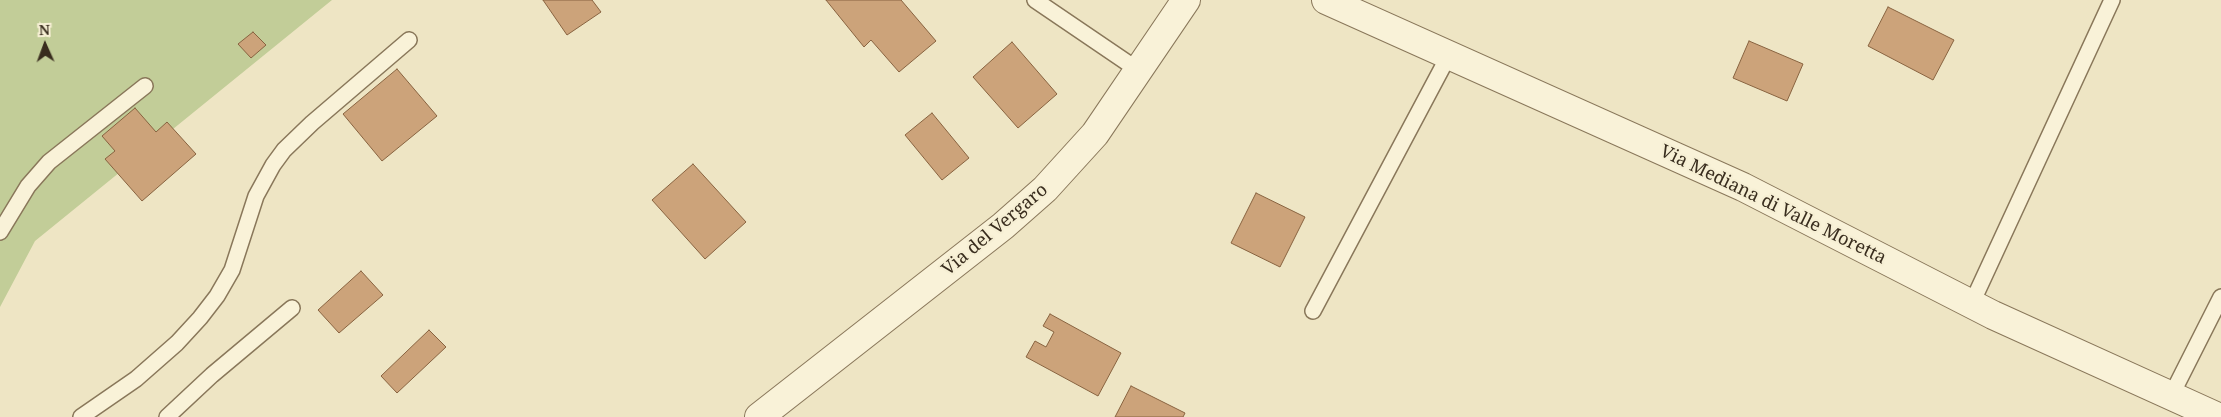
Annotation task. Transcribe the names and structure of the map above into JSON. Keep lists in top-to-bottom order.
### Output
{
  "streets": {
    "street": ["Via Mediana di Valle Moretta", "Via del Vergaro"]
  },
  "north": "top"
}
